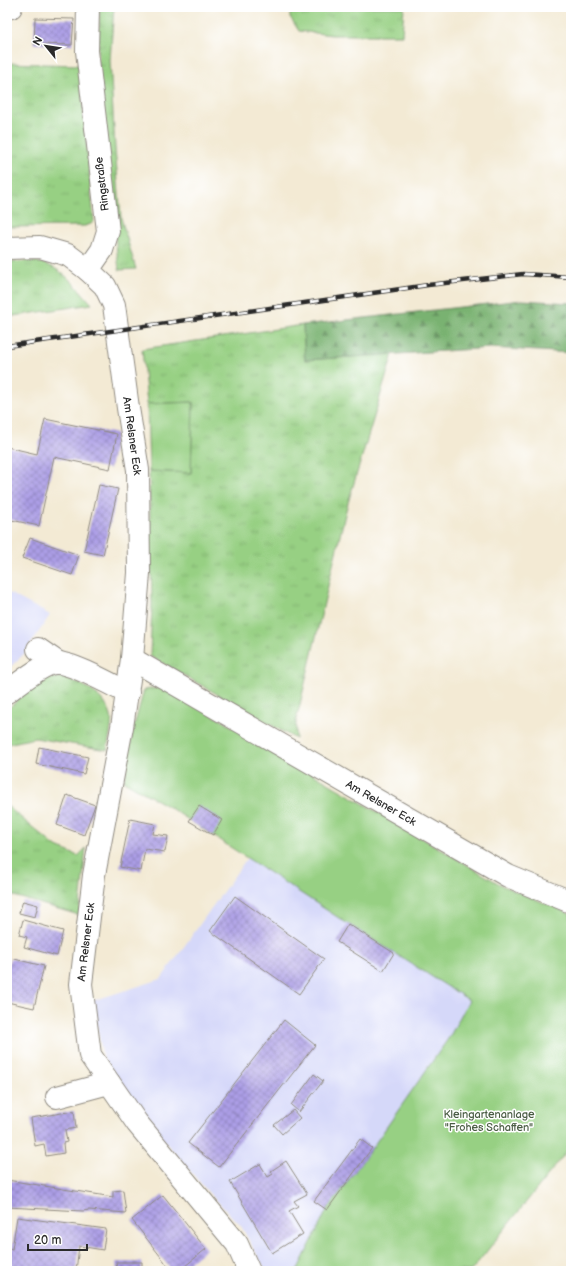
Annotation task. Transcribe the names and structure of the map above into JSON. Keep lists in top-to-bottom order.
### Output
{
  "streets": {
    "street": ["Ringstraße", "Am Relsner Eck"]
  },
  "crossings": [
    ["Ringstraße", "Am Relsner Eck"]
  ],
  "parks": ["Kleingartenanlage \"Frohes Schaffen\""],
  "scale_bar": "20 m",
  "north": "top left"
}
